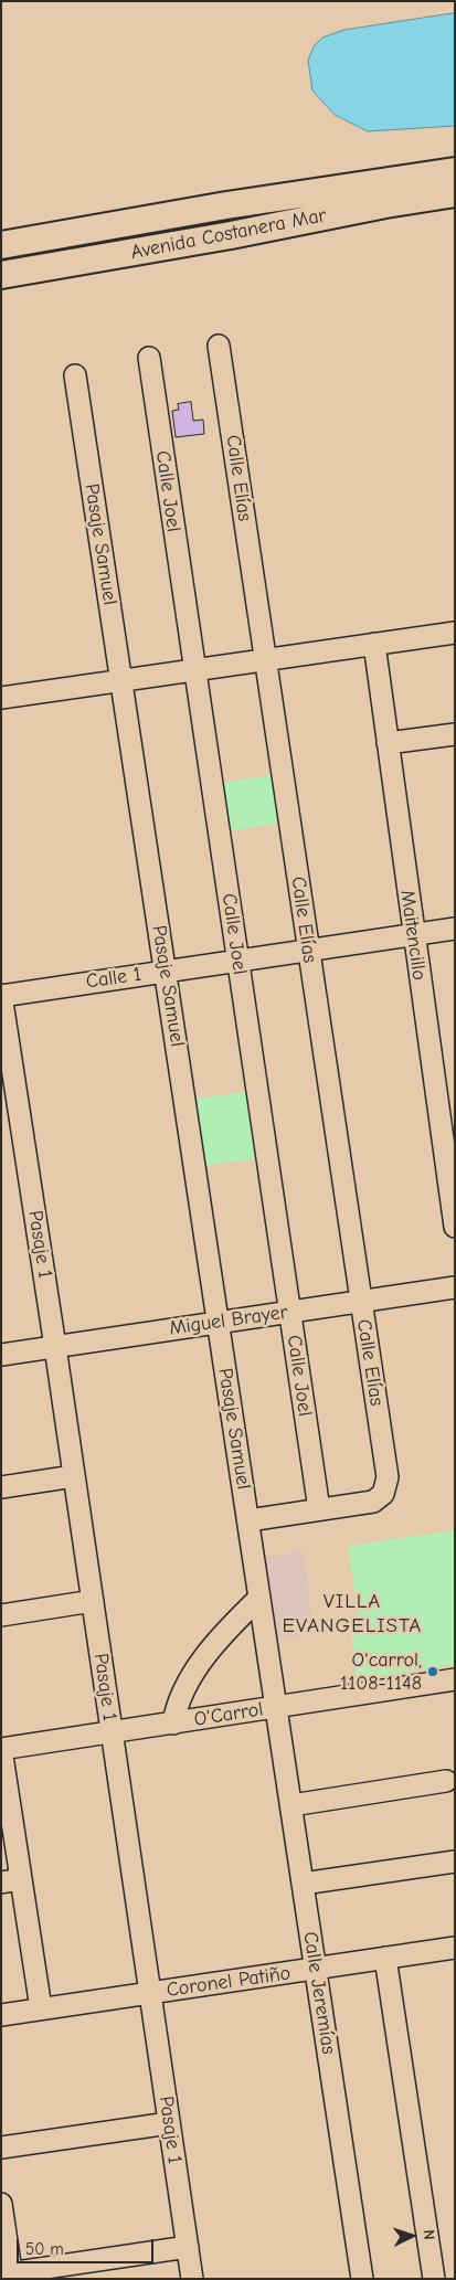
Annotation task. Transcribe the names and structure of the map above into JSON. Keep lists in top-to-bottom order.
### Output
{
  "streets": {
    "street": [
      "Avenida Costanera Mar",
      "Calle Elías",
      "Calle Joel",
      "Pasaje Samuel",
      "Maitencillo",
      "Calle 1",
      "Pasaje 1",
      "Miguel Brayer",
      "O'Carrol",
      "Coronel Patiño",
      "Calle Jeremías"
    ]
  },
  "crossings": [
    ["Calle Elías", "Calle Joel"],
    ["Calle Elías", "Calle 1"],
    ["Calle Elías", "Miguel Brayer"],
    ["Calle Joel", "Calle 1"],
    ["Calle Joel", "Miguel Brayer"],
    ["Pasaje Samuel", "Calle 1"],
    ["Pasaje Samuel", "Miguel Brayer"],
    ["Pasaje Samuel", "O'Carrol"],
    ["Pasaje Samuel", "Calle Jeremías"],
    ["Maitencillo", "Calle 1"],
    ["Calle 1", "Pasaje 1"],
    ["Pasaje 1", "Miguel Brayer"],
    ["Pasaje 1", "O'Carrol"],
    ["Pasaje 1", "Coronel Patiño"],
    ["O'Carrol", "Calle Jeremías"],
    ["Coronel Patiño", "Calle Jeremías"]
  ],
  "districts": ["VILLA EVANGELISTA"],
  "places": ["O'carrol, 1108-1148"],
  "scale_bar": "50 m",
  "north": "right"
}
